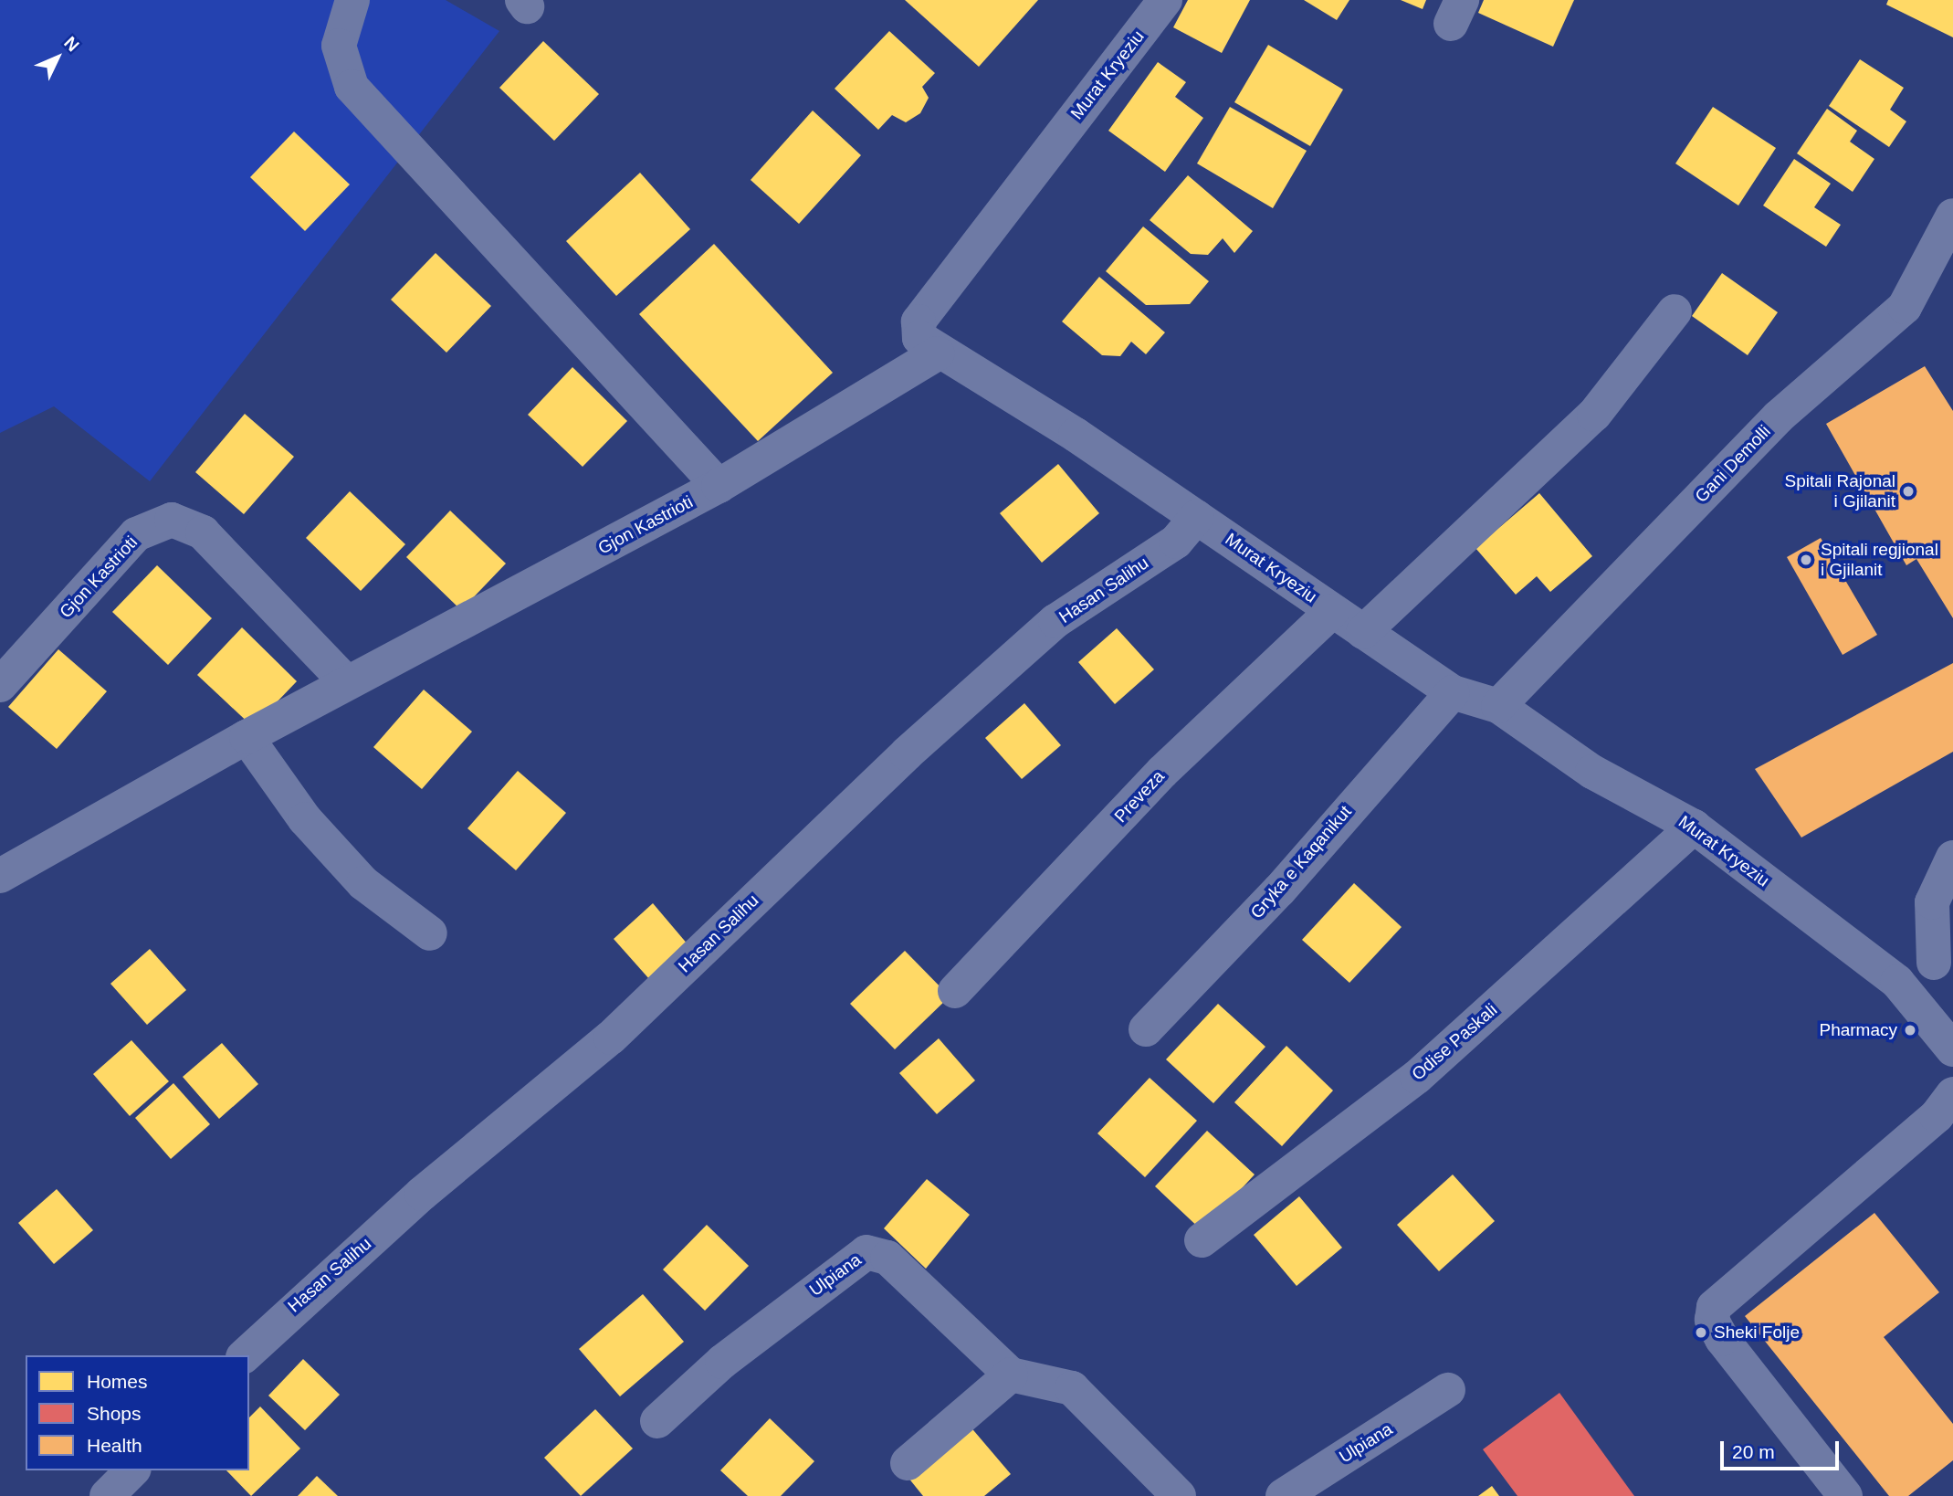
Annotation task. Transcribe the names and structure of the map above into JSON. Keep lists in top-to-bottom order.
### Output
{
  "streets": {
    "street": [
      "Murat Kryeziu",
      "Gani Demolli",
      "Gjon Kastrioti",
      "Hasan Salihu",
      "Preveza",
      "Gryka e Kaqanikut",
      "Odise Paskali",
      "Ulpiana"
    ]
  },
  "crossings": [
    ["Murat Kryeziu", "Gani Demolli"],
    ["Murat Kryeziu", "Gjon Kastrioti"],
    ["Murat Kryeziu", "Hasan Salihu"],
    ["Murat Kryeziu", "Preveza"],
    ["Murat Kryeziu", "Gryka e Kaqanikut"],
    ["Murat Kryeziu", "Odise Paskali"]
  ],
  "places": [
    "Spitali Rajonal i Gjilanit",
    "Spitali regjional i Gjilanit",
    "Pharmacy",
    "Sheki Folje"
  ],
  "legend": ["Homes", "Shops", "Health"],
  "scale_bar": "20 m",
  "north": "top right"
}
